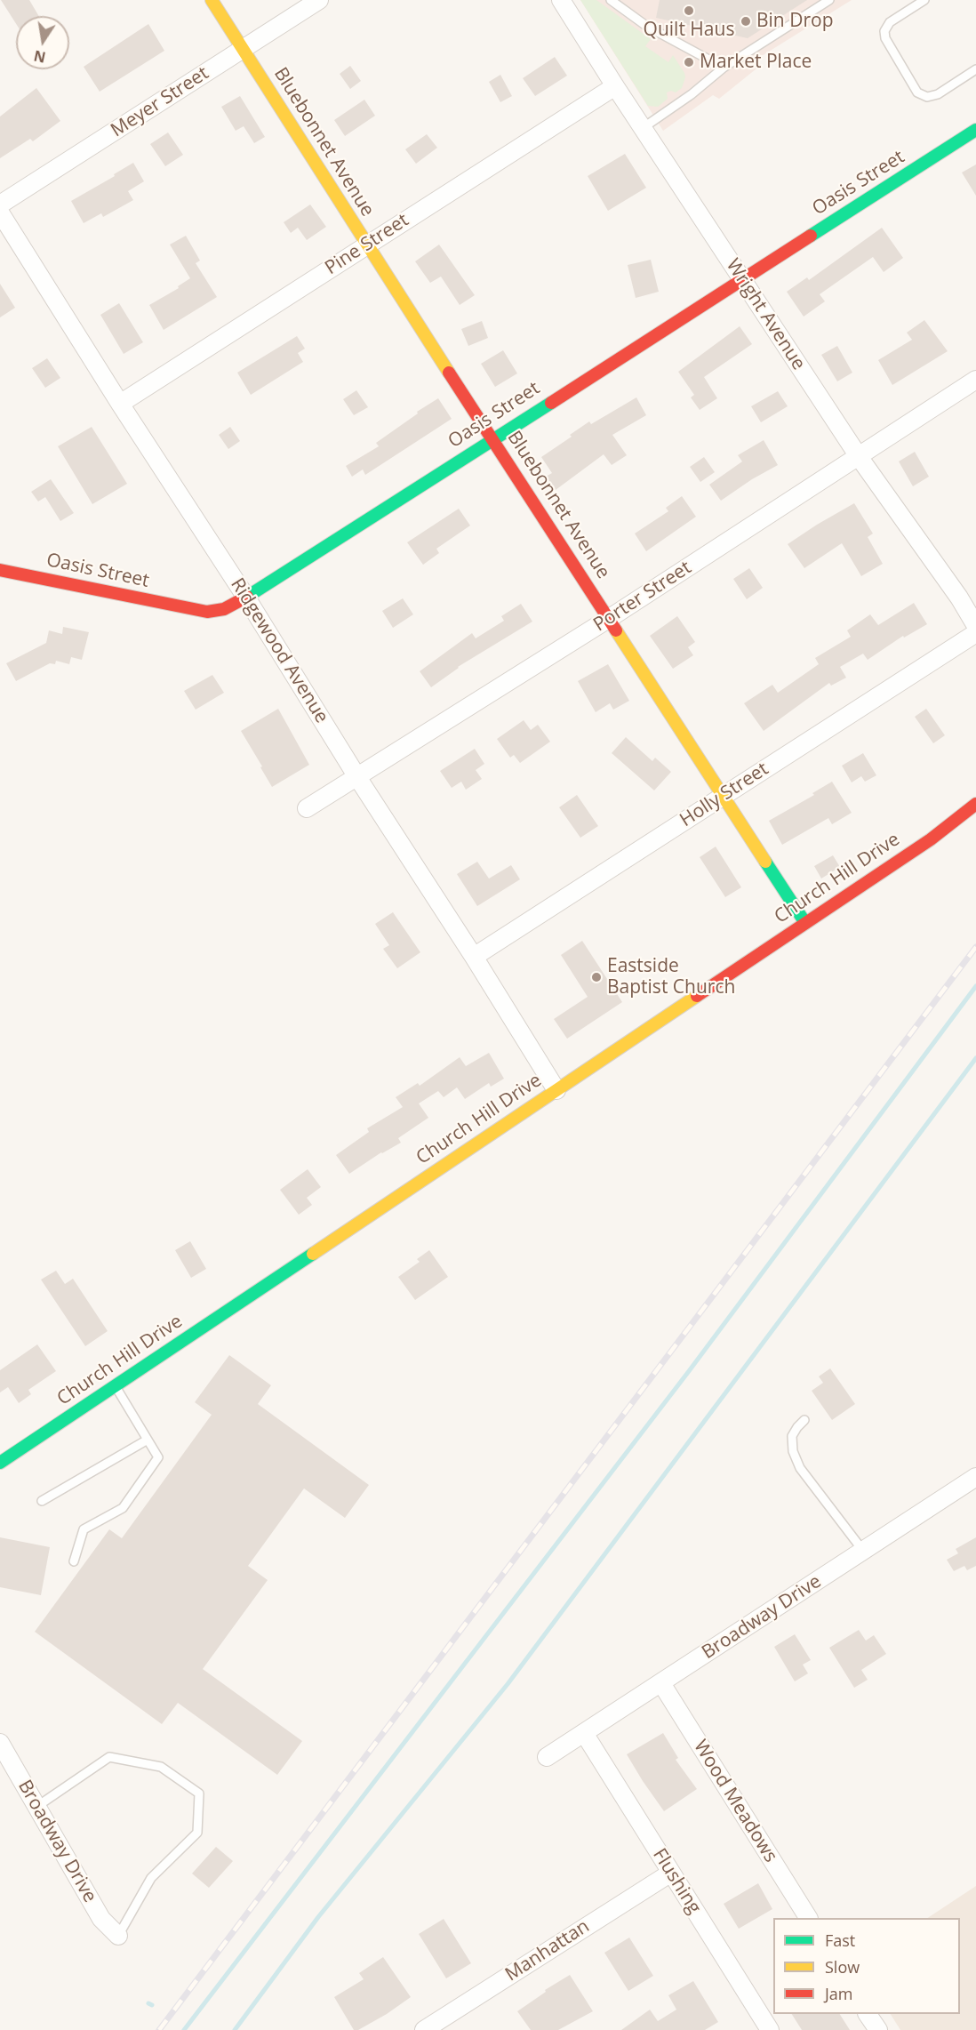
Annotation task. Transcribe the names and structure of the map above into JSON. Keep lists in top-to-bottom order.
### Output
{
  "streets": {
    "street": [
      "Meyer Street",
      "Bluebonnet Avenue",
      "Oasis Street",
      "Pine Street",
      "Wright Avenue",
      "Porter Street",
      "Ridgewood Avenue",
      "Holly Street",
      "Church Hill Drive",
      "Broadway Drive",
      "Wood Meadows",
      "Flushing",
      "Manhattan"
    ]
  },
  "crossings": [
    ["Meyer Street", "Bluebonnet Avenue"],
    ["Bluebonnet Avenue", "Oasis Street"],
    ["Bluebonnet Avenue", "Pine Street"],
    ["Bluebonnet Avenue", "Porter Street"],
    ["Bluebonnet Avenue", "Holly Street"],
    ["Bluebonnet Avenue", "Church Hill Drive"],
    ["Oasis Street", "Wright Avenue"],
    ["Oasis Street", "Ridgewood Avenue"],
    ["Pine Street", "Wright Avenue"],
    ["Pine Street", "Ridgewood Avenue"],
    ["Wright Avenue", "Porter Street"],
    ["Porter Street", "Ridgewood Avenue"],
    ["Ridgewood Avenue", "Holly Street"],
    ["Ridgewood Avenue", "Church Hill Drive"],
    ["Broadway Drive", "Wood Meadows"],
    ["Broadway Drive", "Flushing"],
    ["Flushing", "Manhattan"]
  ],
  "places": [
    "Quilt Haus",
    "Bin Drop",
    "Market Place",
    "Eastside Baptist Church"
  ],
  "legend": ["Fast", "Slow", "Jam"],
  "north": "bottom"
}
